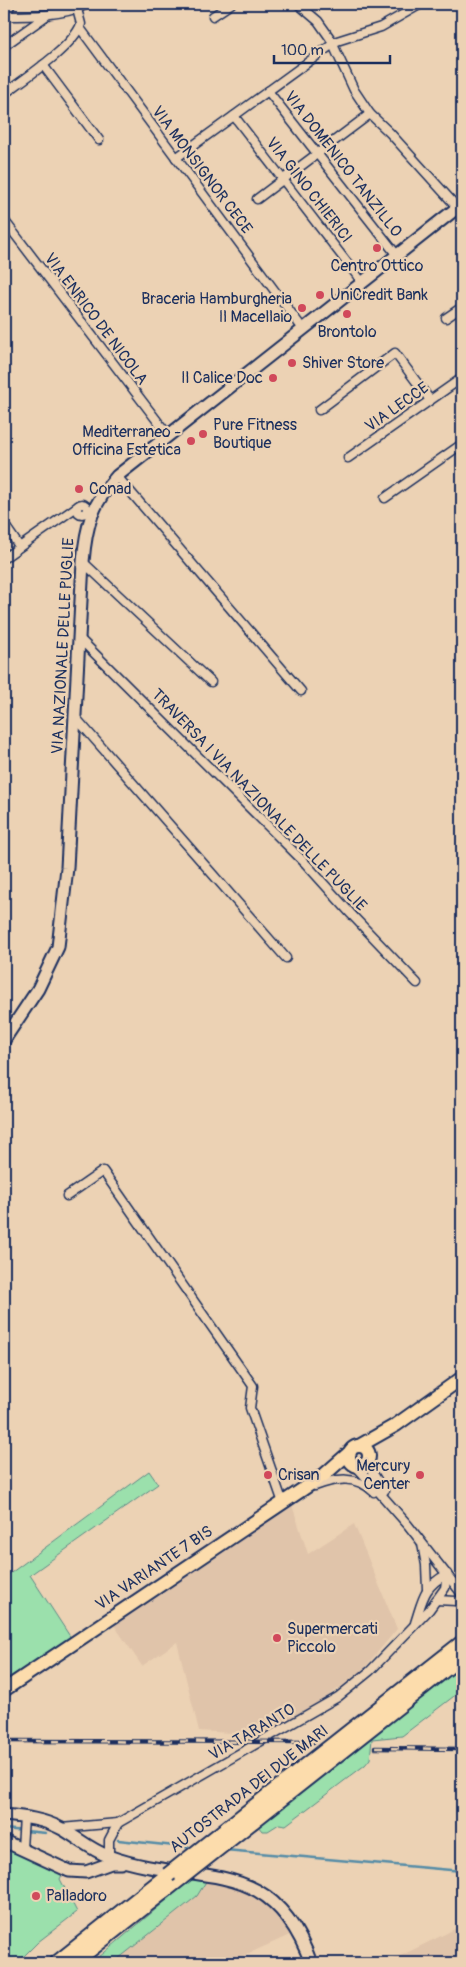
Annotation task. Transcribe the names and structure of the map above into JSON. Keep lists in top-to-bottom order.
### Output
{
  "streets": {
    "highway": ["AUTOSTRADA DEI DUE MARI"],
    "main road": ["VIA NAZIONALE DELLE PUGLIE", "VIA VARIANTE 7 BIS"],
    "street": [
      "VIA DOMENICO TANZILLO",
      "VIA MONSIGNOR CECE",
      "VIA GINO CHIERICI",
      "VIA ENRICO DE NICOLA",
      "VIA LECCE",
      "TRAVERSA I VIA NAZIONALE DELLE PUGLIE",
      "VIA TARANTO"
    ]
  },
  "crossings": [
    ["VIA DOMENICO TANZILLO", "VIA NAZIONALE DELLE PUGLIE"],
    ["VIA MONSIGNOR CECE", "VIA NAZIONALE DELLE PUGLIE"],
    ["VIA GINO CHIERICI", "VIA NAZIONALE DELLE PUGLIE"],
    ["VIA ENRICO DE NICOLA", "VIA NAZIONALE DELLE PUGLIE"],
    ["VIA NAZIONALE DELLE PUGLIE", "TRAVERSA I VIA NAZIONALE DELLE PUGLIE"]
  ],
  "places": [
    "Centro Ottico",
    "UniCredit Bank",
    "Braceria Hamburgheria Il Macellaio",
    "Brontolo",
    "Shiver Store",
    "Il Calice Doc",
    "Pure Fitness Boutique",
    "Mediterraneo - Officina Estetica",
    "Conad",
    "Crisan",
    "Mercury Center",
    "Supermercati Piccolo",
    "Palladoro"
  ],
  "scale_bar": "100 m"
}
